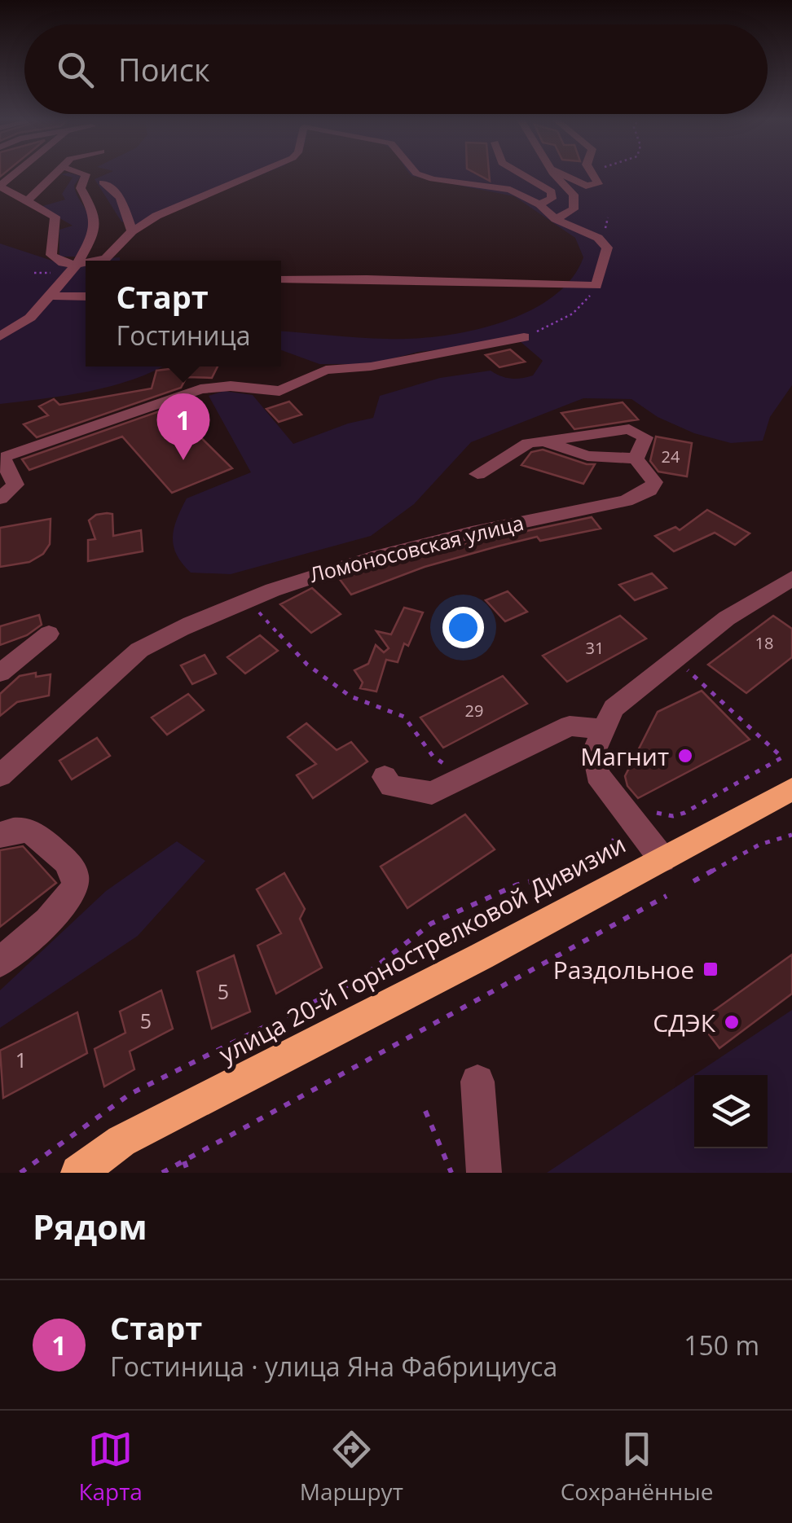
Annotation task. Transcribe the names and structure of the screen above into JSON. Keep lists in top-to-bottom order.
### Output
{
  "streets": {
    "main road": ["улица 20-й Горнострелковой Дивизии"],
    "street": ["Ломоносовская улица"]
  },
  "places": {
    "other": ["Магнит", "СДЭК"],
    "transit": ["Раздольное"]
  },
  "house_numbers": [
    "24",
    "18",
    "31",
    "29",
    "5",
    "5",
    "1"
  ],
  "page": {
    "search": "Поиск",
    "popup": ["Старт", "Гостиница"],
    "pins": "1",
    "heading": "Рядом",
    "list": [
      {
        "mark": "1",
        "name": "Старт",
        "note": "Гостиница · улица Яна Фабрициуса",
        "value": "150 m"
      }
    ],
    "nav": ["Карта", "Маршрут", "Сохранённые"]
  }
}
